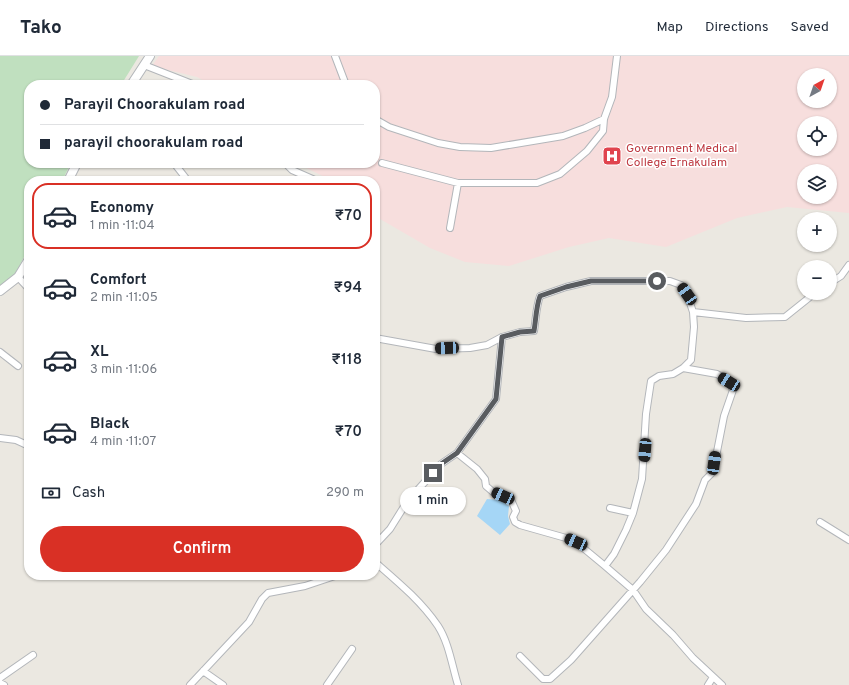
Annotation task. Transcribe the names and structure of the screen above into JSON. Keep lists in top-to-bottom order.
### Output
{
  "places": {
    "hospital": ["Government Medical College Ernakulam"]
  },
  "north": "top right",
  "page": {
    "header": "Tako",
    "nav": ["Map", "Directions", "Saved"],
    "map_buttons": ["+", "−"],
    "banner": ["Parayil Choorakulam road", "parayil choorakulam road"],
    "list": [
      {
        "name": "Economy",
        "note": "1 min · 11:04",
        "value": "₹70"
      },
      {
        "name": "Comfort",
        "note": "2 min · 11:05",
        "value": "₹94"
      },
      {
        "name": "XL",
        "note": "3 min · 11:06",
        "value": "₹118"
      },
      {
        "name": "Black",
        "note": "4 min · 11:07",
        "value": "₹70"
      }
    ],
    "pay": ["Cash", "290 m"],
    "bubble": "1 min",
    "buttons": "Confirm"
  }
}
